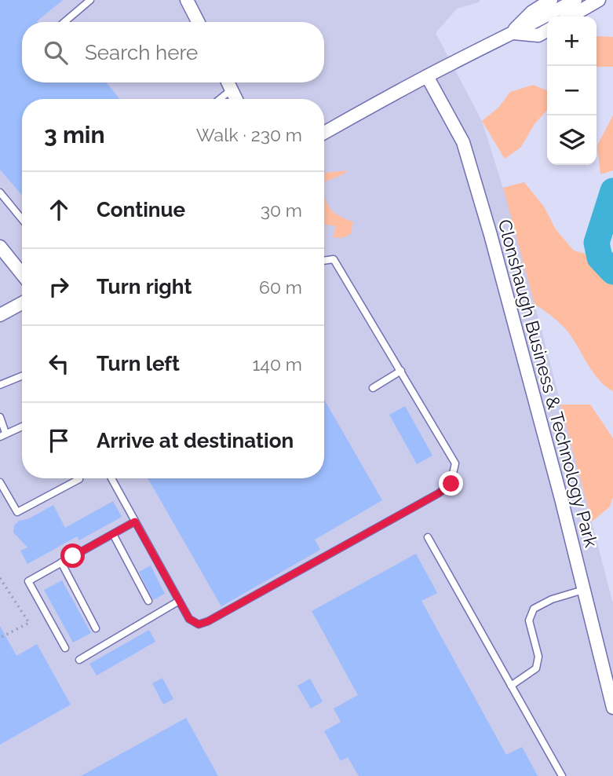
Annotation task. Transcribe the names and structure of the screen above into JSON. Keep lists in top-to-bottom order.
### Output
{
  "streets": {
    "street": ["Clonshaugh Business & Technology Park"]
  },
  "page": {
    "map_buttons": ["+", "−"],
    "search": "Search here",
    "heading": ["3 min", "Walk · 230 m"],
    "list": [
      ["Continue", "30 m"],
      ["Turn right", "60 m"],
      ["Turn left", "140 m"],
      "Arrive at destination"
    ]
  }
}
